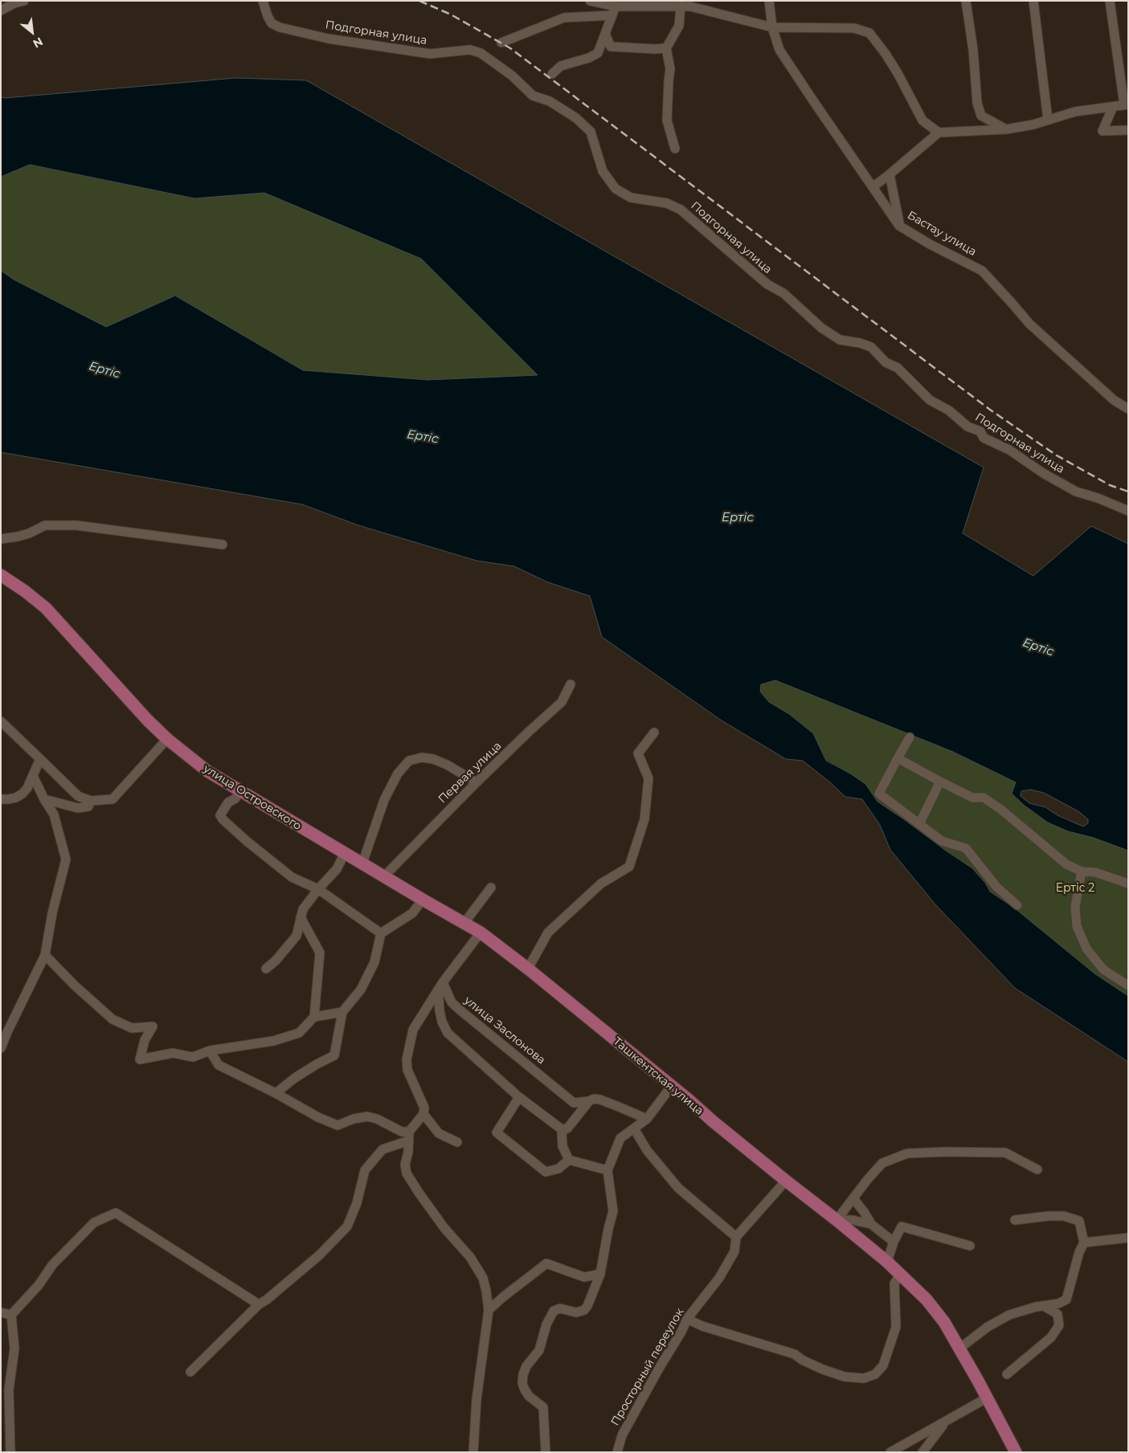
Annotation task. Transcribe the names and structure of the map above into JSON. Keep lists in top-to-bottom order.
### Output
{
  "streets": {
    "main road": ["улица Островского", "Ташкентская улица"],
    "street": [
      "Подгорная улица",
      "Бастау улица",
      "Первая улица",
      "улица Заслонова",
      "Просторный переулок"
    ]
  },
  "crossings": [
    ["Первая улица", "улица Островского"],
    ["улица Островского", "Ташкентская улица"],
    ["Ташкентская улица", "Просторный переулок"]
  ],
  "water": ["Ертіс"],
  "parks": ["Ертіс 2"],
  "north": "bottom right"
}
